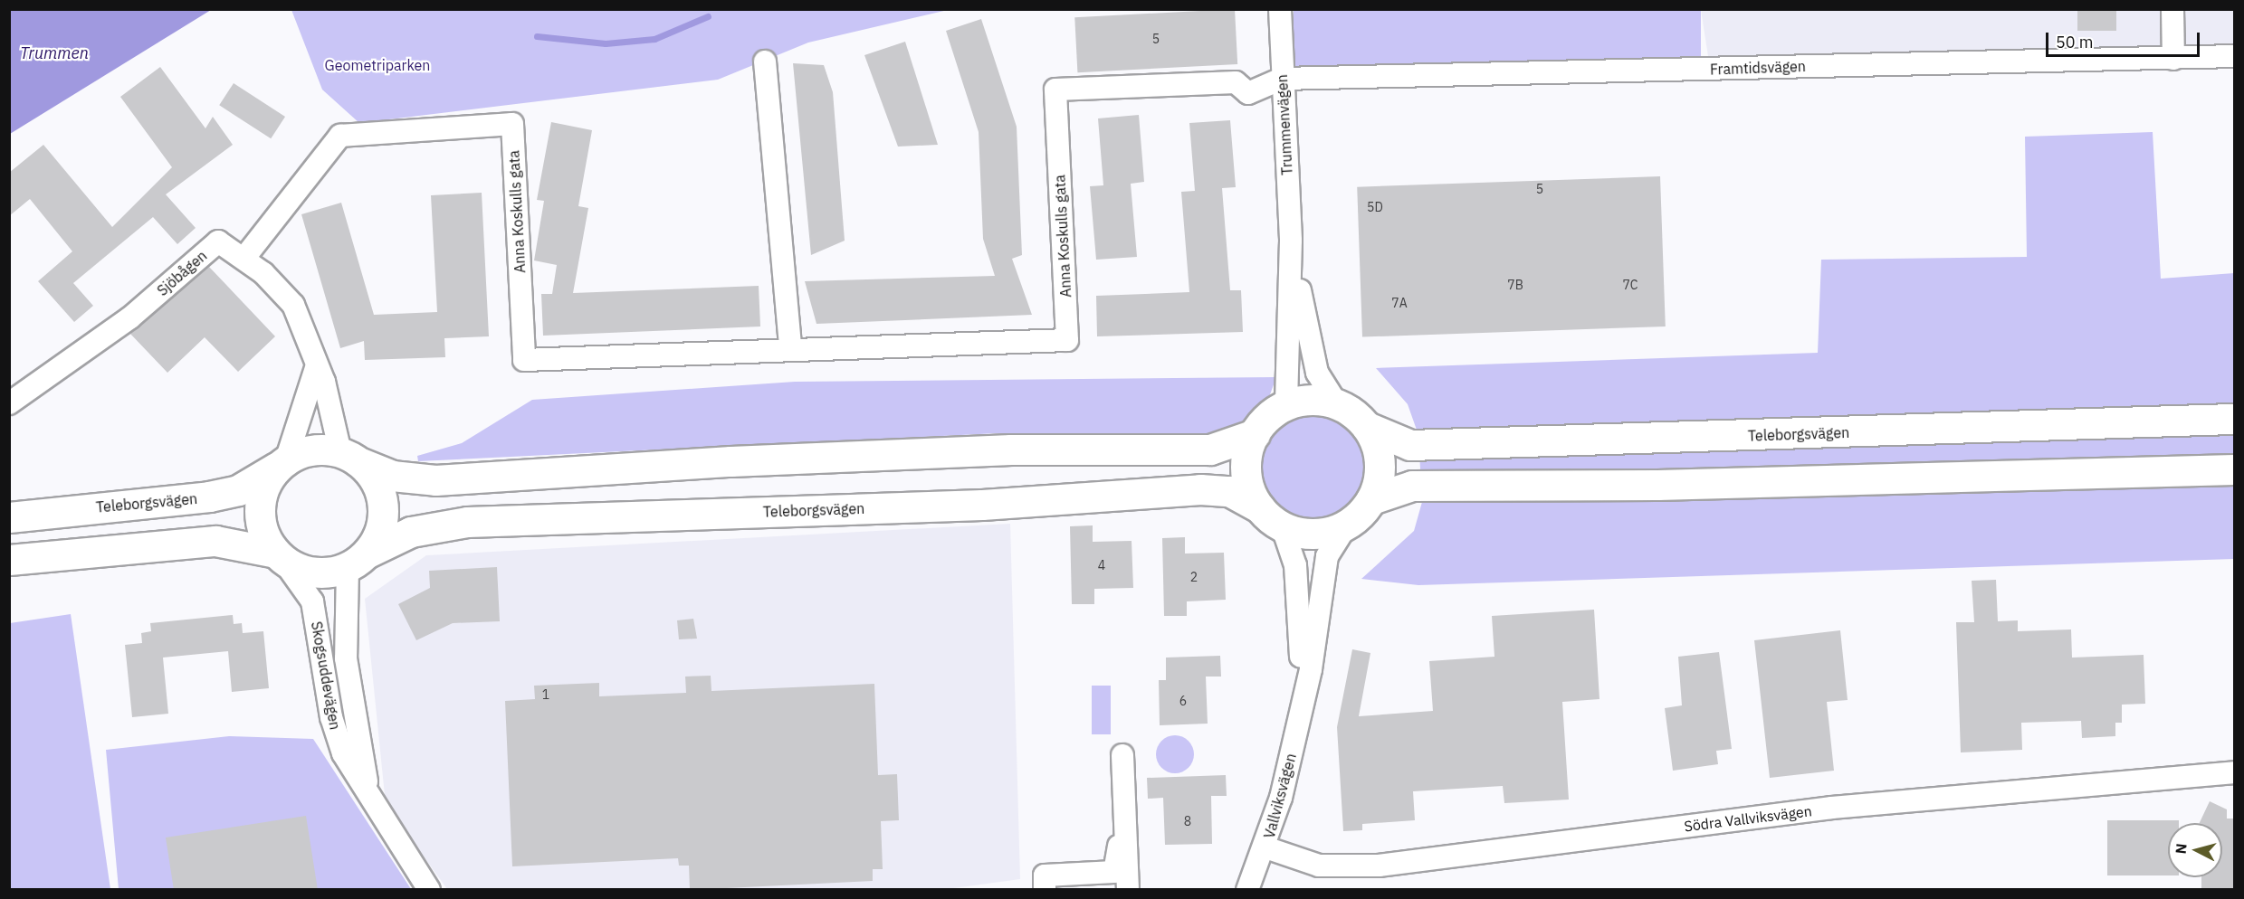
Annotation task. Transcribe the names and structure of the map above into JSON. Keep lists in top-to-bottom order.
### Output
{
  "streets": {
    "main road": ["Teleborgsvägen"],
    "street": [
      "Framtidsvägen",
      "Trummenvägen",
      "Anna Koskulls gata",
      "Sjöbågen",
      "Skogsuddevägen",
      "Vallviksvägen",
      "Södra Vallviksvägen"
    ]
  },
  "crossings": [
    ["Framtidsvägen", "Trummenvägen"],
    ["Framtidsvägen", "Anna Koskulls gata"],
    ["Trummenvägen", "Anna Koskulls gata"],
    ["Trummenvägen", "Teleborgsvägen"],
    ["Trummenvägen", "Vallviksvägen"],
    ["Anna Koskulls gata", "Sjöbågen"],
    ["Sjöbågen", "Teleborgsvägen"],
    ["Sjöbågen", "Skogsuddevägen"],
    ["Teleborgsvägen", "Skogsuddevägen"],
    ["Teleborgsvägen", "Vallviksvägen"],
    ["Vallviksvägen", "Södra Vallviksvägen"]
  ],
  "water": ["Trummen"],
  "parks": ["Geometriparken"],
  "house_numbers": [
    "5",
    "5",
    "5D",
    "7B",
    "7C",
    "7A",
    "4",
    "2",
    "1",
    "6",
    "8"
  ],
  "scale_bar": "50 m",
  "north": "left"
}
